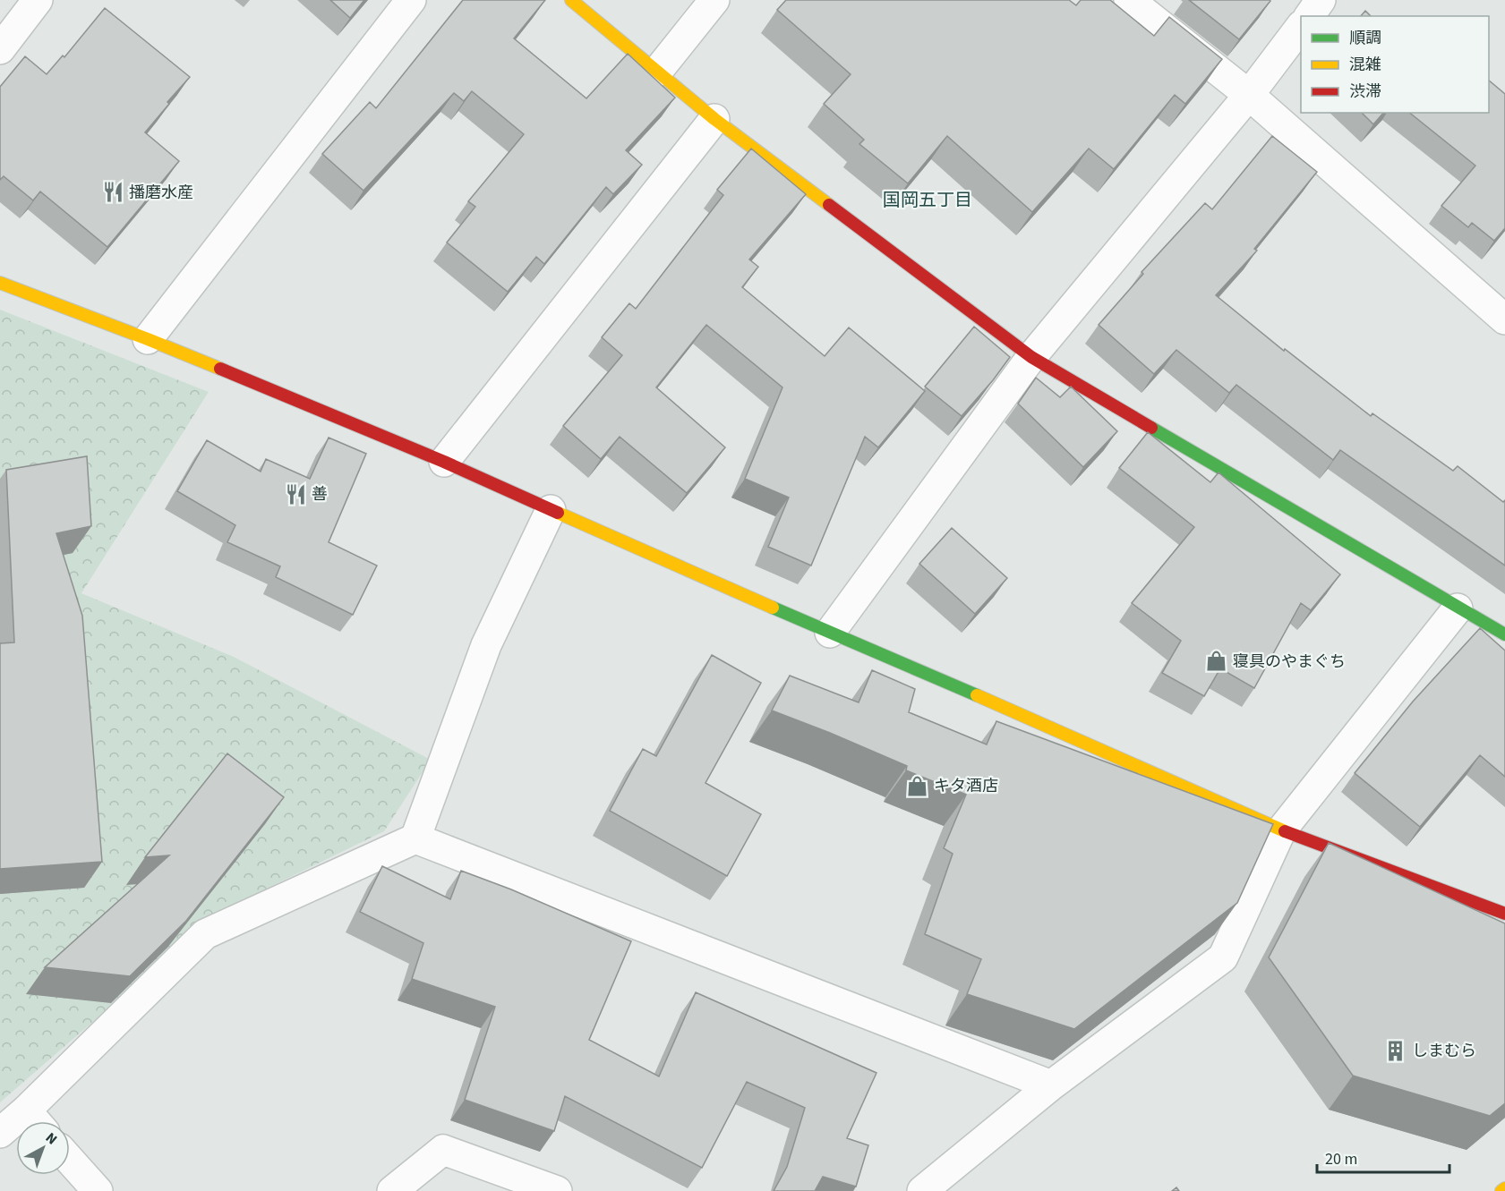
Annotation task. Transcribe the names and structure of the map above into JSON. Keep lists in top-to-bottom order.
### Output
{
  "districts": ["国岡五丁目"],
  "places": {
    "restaurant": ["播磨水産", "善"],
    "shop": ["寝具のやまぐち", "キタ酒店"],
    "building": ["しまむら"]
  },
  "legend": ["順調", "混雑", "渋滞"],
  "scale_bar": "20 m",
  "north": "top right"
}
